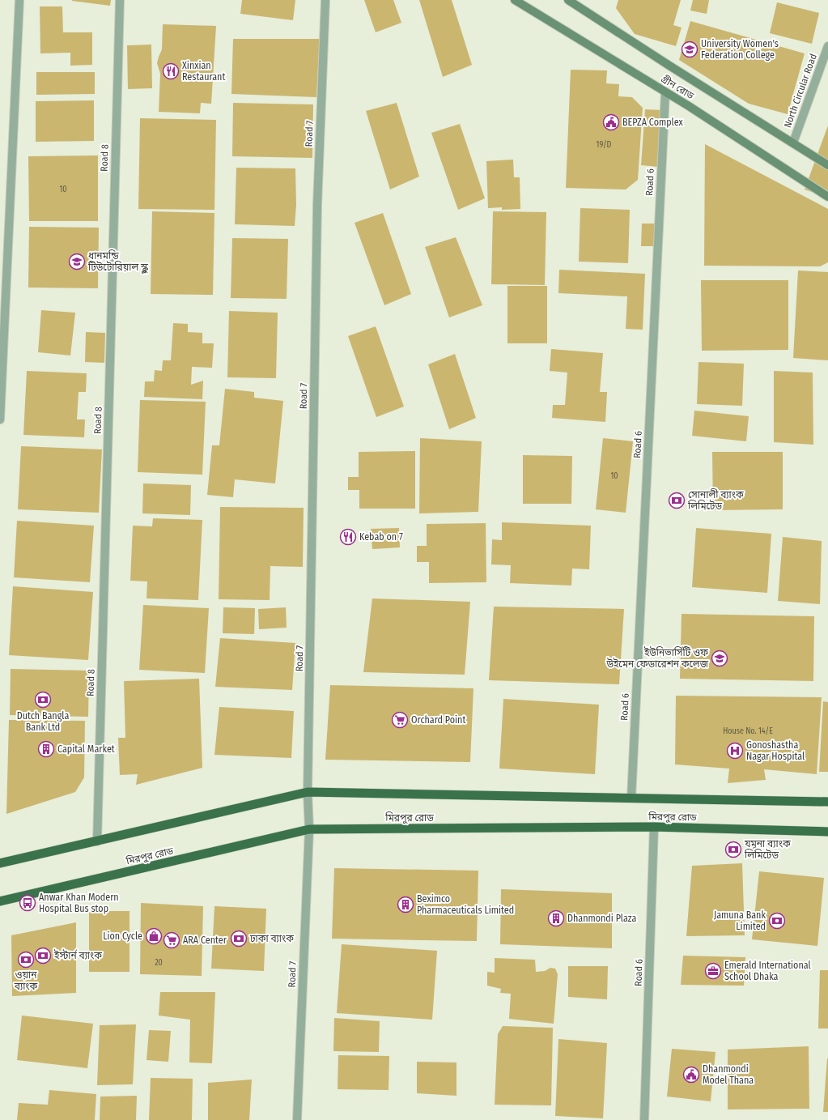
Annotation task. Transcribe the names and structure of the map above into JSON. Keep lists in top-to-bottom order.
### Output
{
  "streets": {
    "highway": ["মিরপুর রোড"],
    "main road": ["গ্রীন রোড"],
    "street": [
      "North Circular Road",
      "Road 7",
      "Road 8",
      "Road 6"
    ]
  },
  "crossings": [
    ["গ্রীন রোড", "North Circular Road"],
    ["গ্রীন রোড", "Road 6"],
    ["Road 7", "মিরপুর রোড"],
    ["Road 8", "মিরপুর রোড"],
    ["Road 6", "মিরপুর রোড"]
  ],
  "places": {
    "school or university": ["University Women's Federation College", "ধানমন্ডি টিউটোরিয়াল স্কুল", "ইউনিভার্সিটি ওফ উইমেন ফেডারেশন কলেজ"],
    "restaurant": ["Xinxian Restaurant", "Kebab on 7"],
    "public building": ["BEPZA Complex", "Dhanmondi Model Thana"],
    "bank": [
      "সোনালী ব্যাংক লিমিটেড",
      "Dutch Bangla Bank Ltd",
      "যমুনা ব্যাংক লিমিটেড",
      "Jamuna Bank Limited",
      "ঢাকা ব্যাংক",
      "ইস্টার্ন ব্যাংক",
      "ওয়ান ব্যাংক"
    ],
    "supermarket": ["Orchard Point", "ARA Center"],
    "building": ["Capital Market", "Beximco Pharmaceuticals Limited", "Dhanmondi Plaza"],
    "hospital": ["Gonoshastha Nagar Hospital"],
    "bus stop": ["Anwar Khan Modern Hospital Bus stop"],
    "shop": ["Lion Cycle"],
    "office": ["Emerald International School Dhaka"]
  },
  "house_numbers": [
    "19/D",
    "10",
    "10",
    "House No. 14/E",
    "20"
  ]
}
